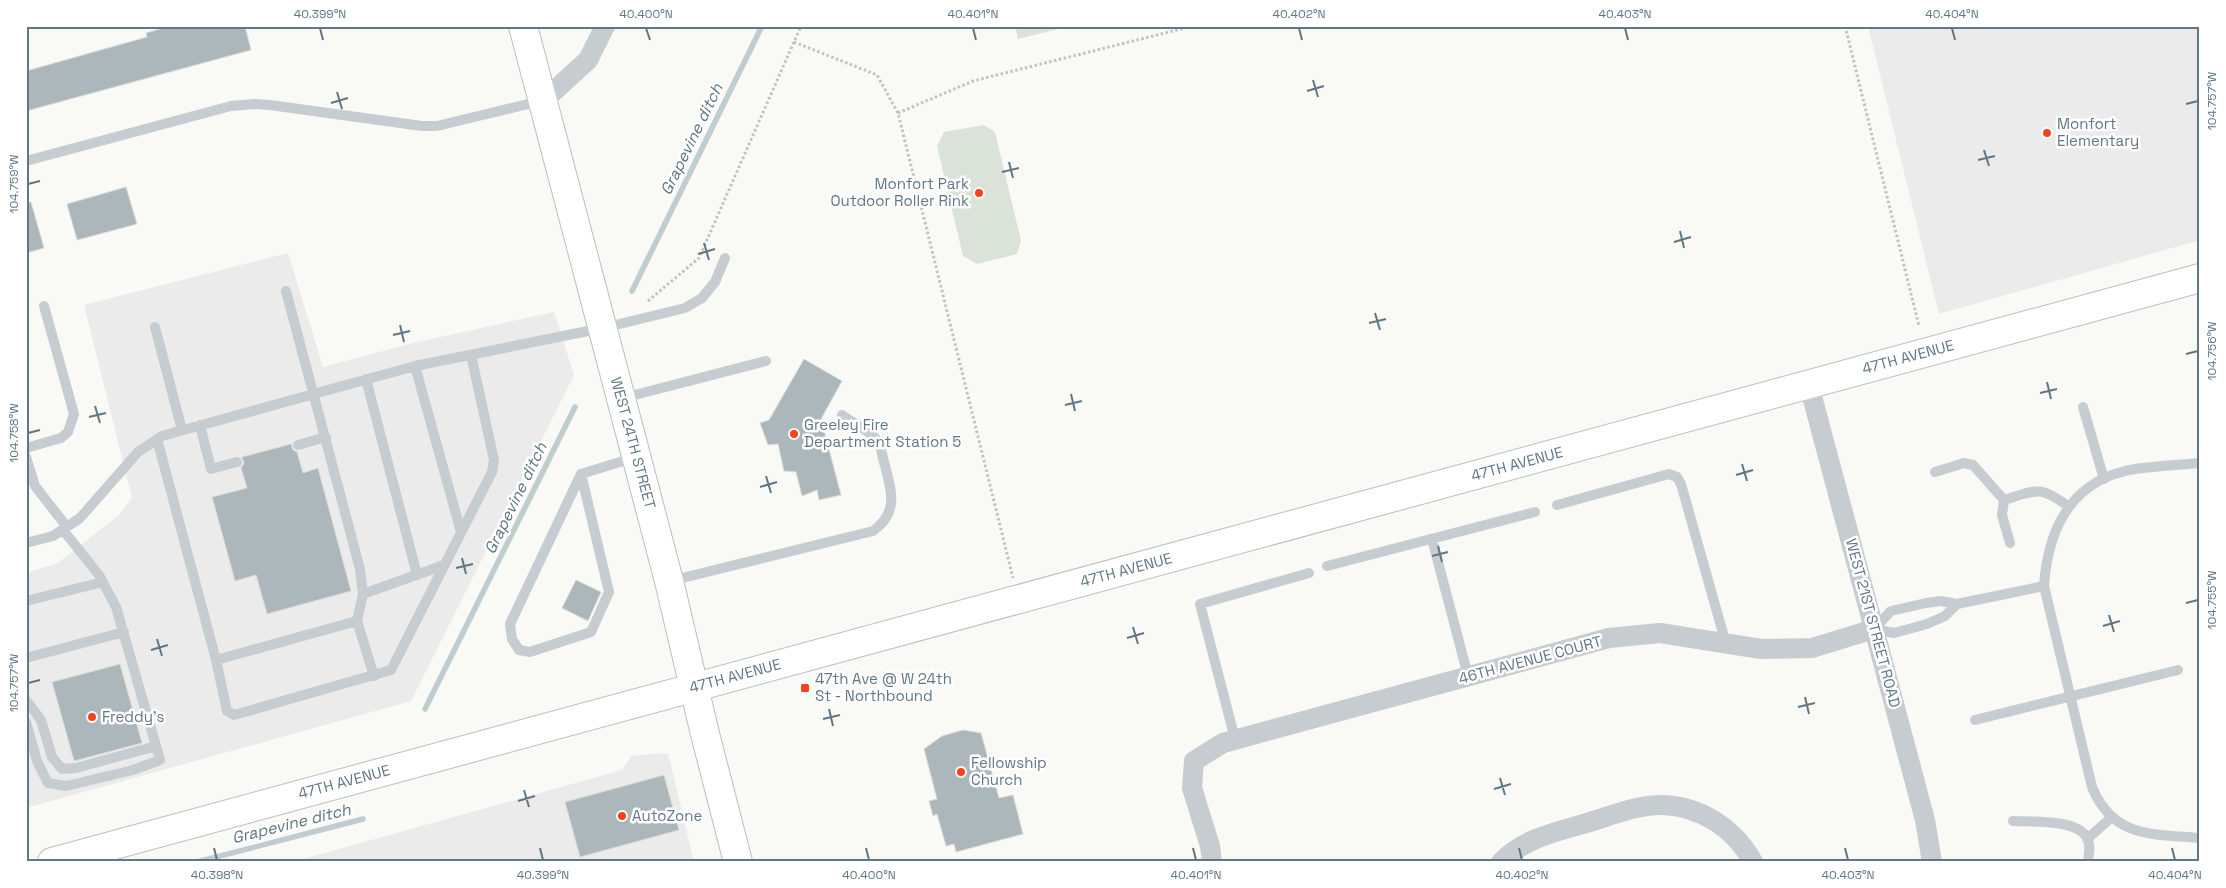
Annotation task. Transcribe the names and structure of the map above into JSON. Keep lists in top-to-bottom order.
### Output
{
  "streets": {
    "main road": ["47TH AVENUE", "WEST 24TH STREET"],
    "street": ["WEST 21ST STREET ROAD", "46TH AVENUE COURT"]
  },
  "crossings": [
    ["47TH AVENUE", "WEST 24TH STREET"],
    ["47TH AVENUE", "WEST 21ST STREET ROAD"],
    ["WEST 21ST STREET ROAD", "46TH AVENUE COURT"]
  ],
  "water": ["Grapevine ditch"],
  "places": {
    "other": [
      "Monfort Elementary",
      "Monfort Park Outdoor Roller Rink",
      "Greeley Fire Department Station 5",
      "Freddy's",
      "Fellowship Church",
      "AutoZone"
    ],
    "transit": ["47th Ave @ W 24th St - Northbound"]
  },
  "coordinates": [
    "40.399°N",
    "40.400°N",
    "40.401°N",
    "40.402°N",
    "40.403°N",
    "40.404°N",
    "104.757°W",
    "104.759°W",
    "104.756°W",
    "104.758°W",
    "104.755°W",
    "40.398°N"
  ]
}
